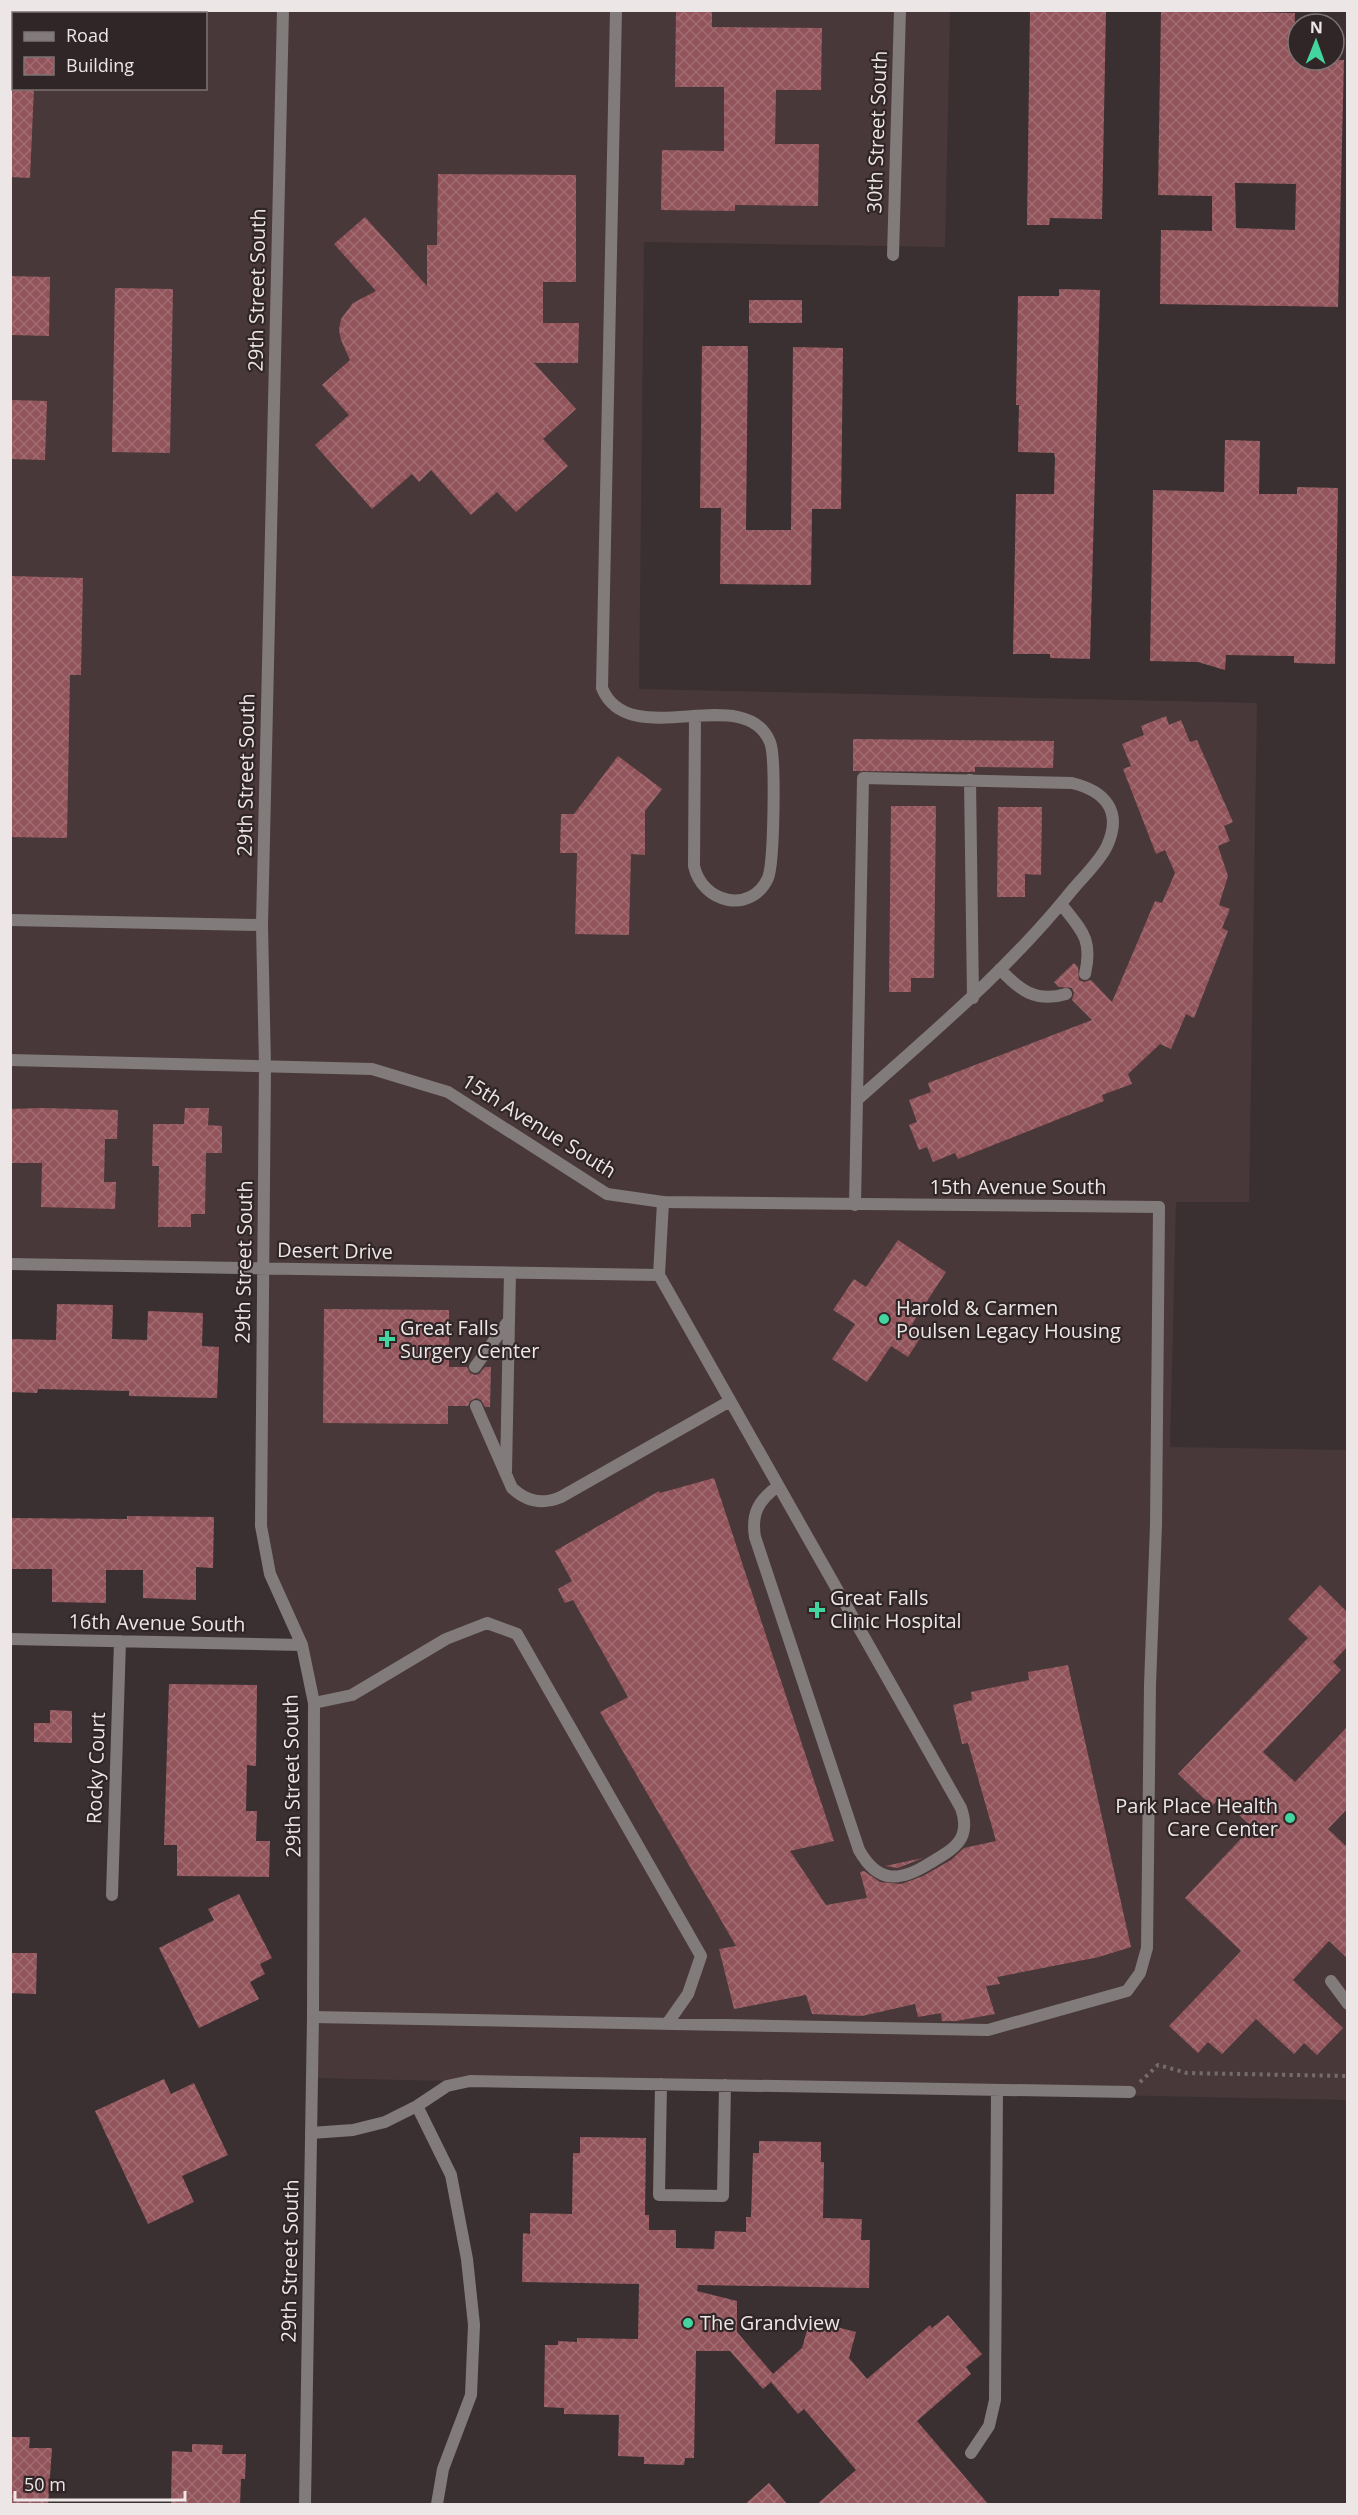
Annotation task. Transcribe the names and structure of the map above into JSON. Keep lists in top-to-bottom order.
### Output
{
  "streets": {
    "street": [
      "30th Street South",
      "29th Street South",
      "15th Avenue South",
      "Desert Drive",
      "16th Avenue South",
      "Rocky Court"
    ]
  },
  "crossings": [
    ["29th Street South", "15th Avenue South"],
    ["29th Street South", "Desert Drive"],
    ["29th Street South", "16th Avenue South"],
    ["16th Avenue South", "Rocky Court"]
  ],
  "places": {
    "other": ["Harold & Carmen Poulsen Legacy Housing", "Park Place Health Care Center", "The Grandview"],
    "health": ["Great Falls Surgery Center", "Great Falls Clinic Hospital"]
  },
  "legend": ["Road", "Building"],
  "scale_bar": "50 m",
  "north": "top"
}
